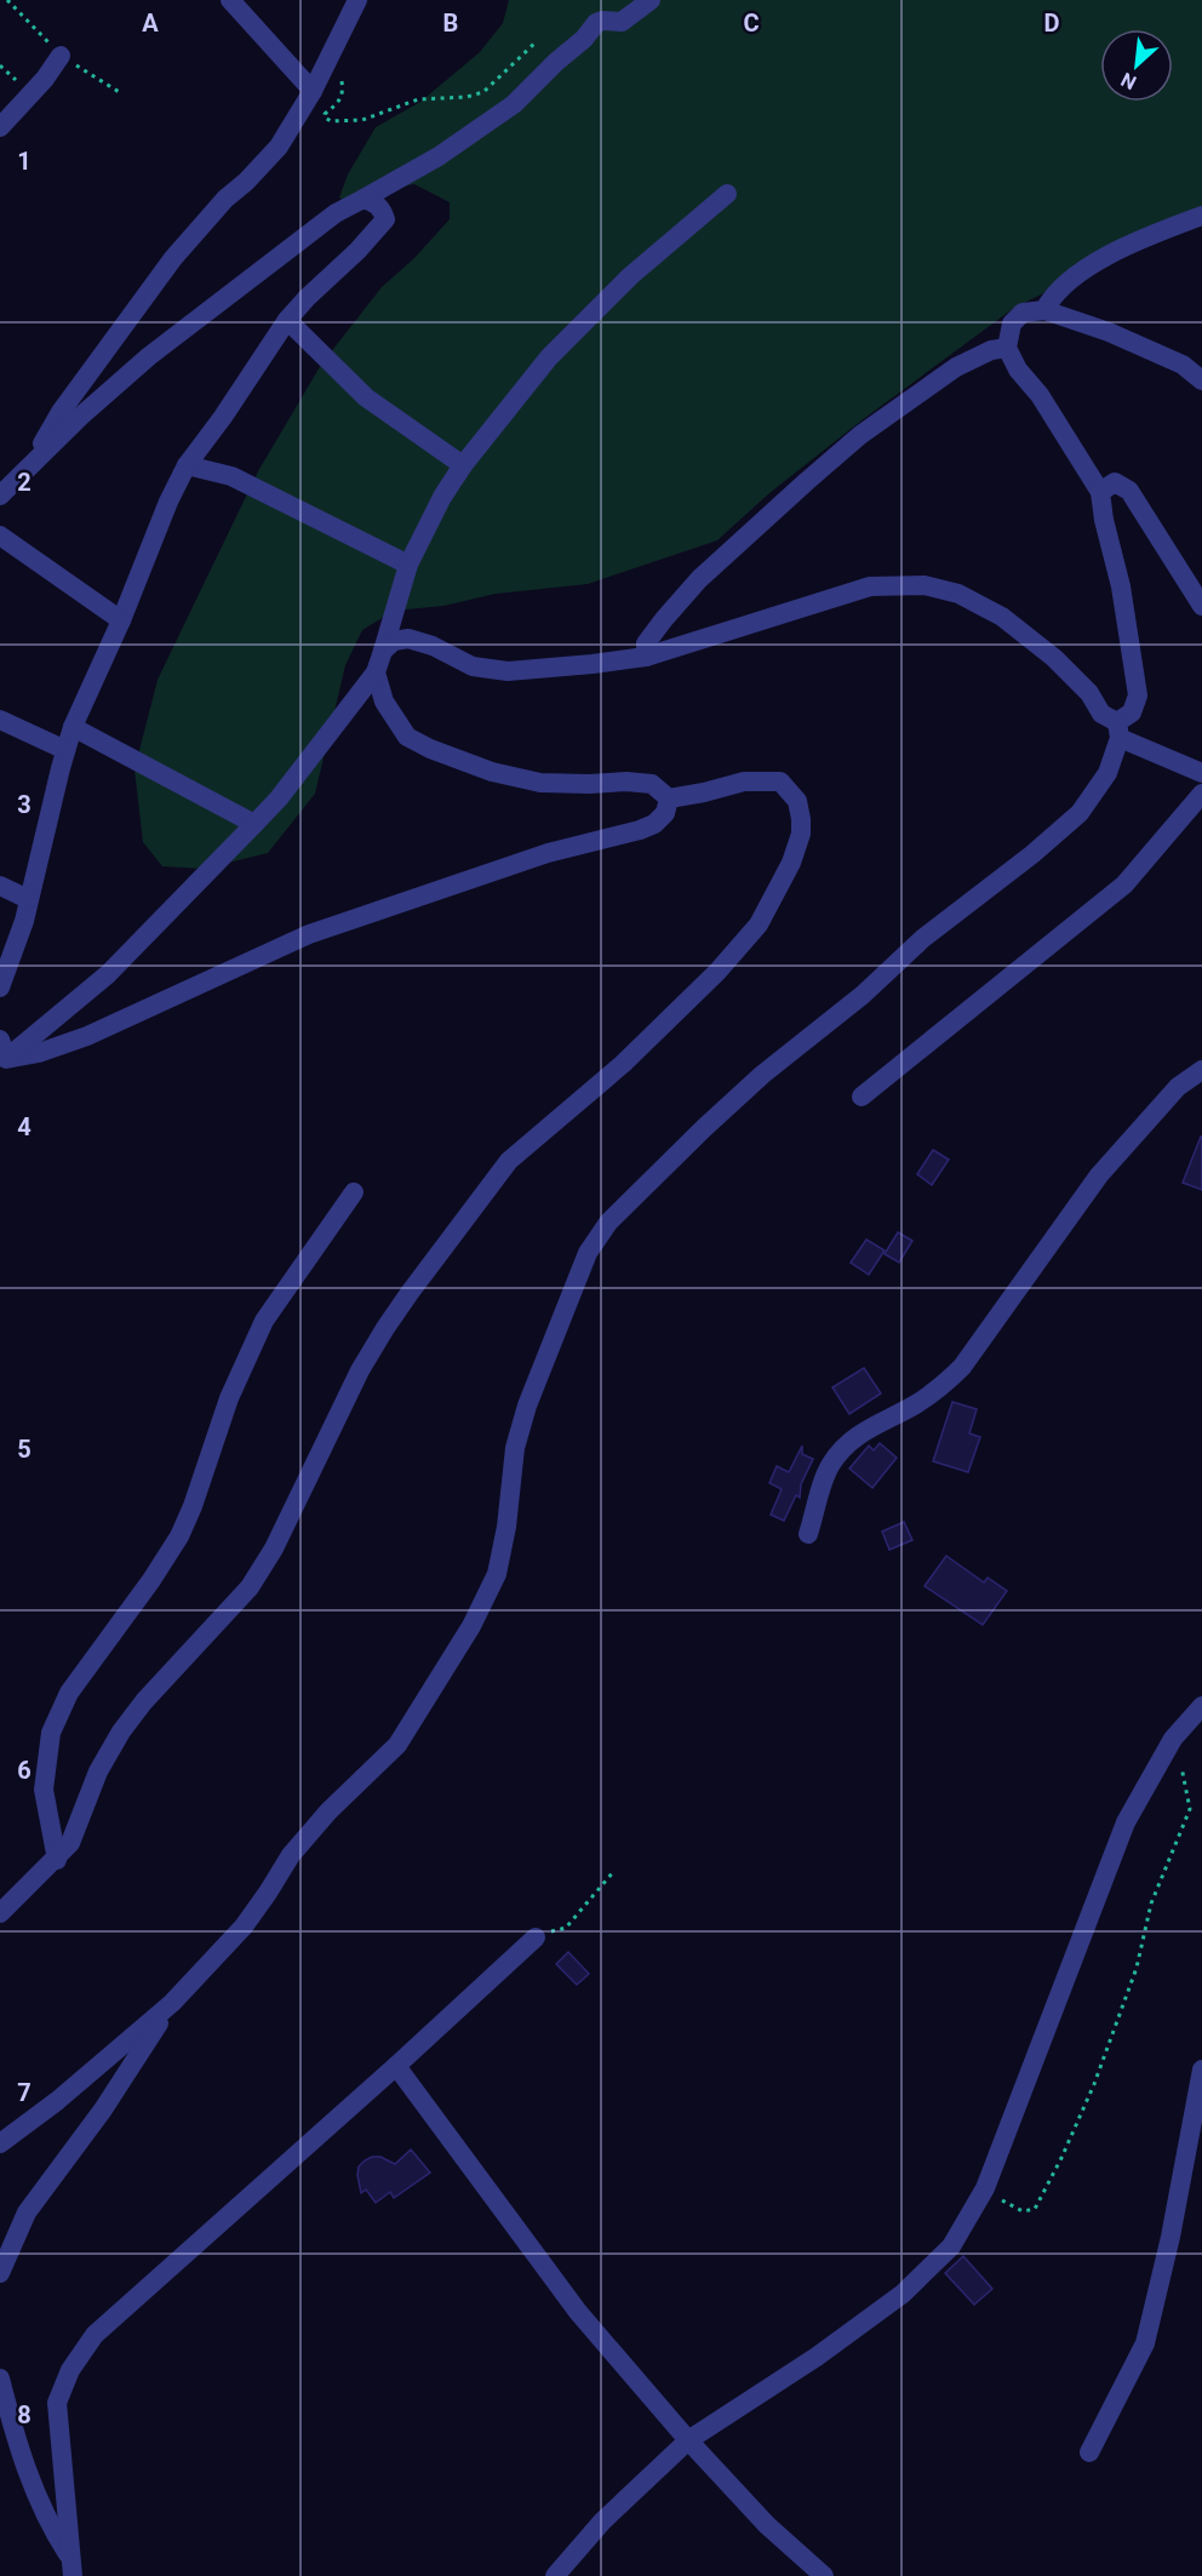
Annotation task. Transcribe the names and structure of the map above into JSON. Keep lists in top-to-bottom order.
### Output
{
  "north": "bottom left",
  "grid": {
    "columns": [
      "A",
      "B",
      "C",
      "D"
    ],
    "rows": [
      "1",
      "2",
      "3",
      "4",
      "5",
      "6",
      "7",
      "8"
    ]
  }
}
